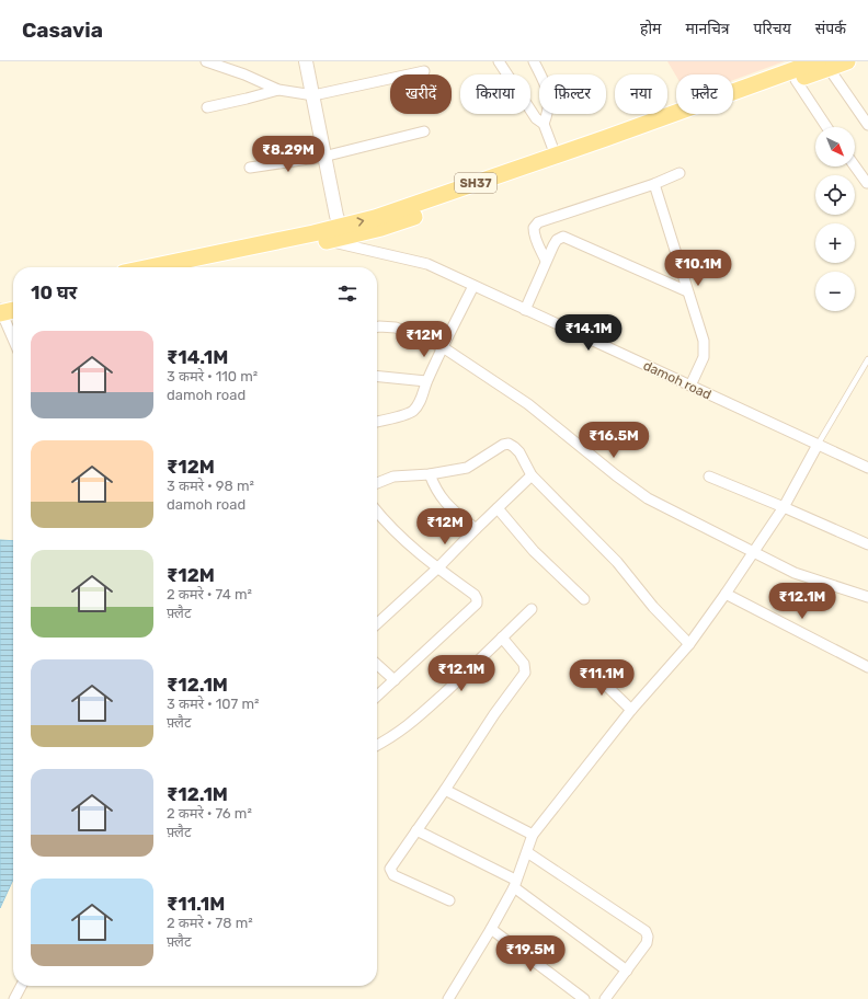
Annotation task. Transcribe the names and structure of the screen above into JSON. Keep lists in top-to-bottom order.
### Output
{
  "streets": {
    "main road": ["SH37"],
    "street": ["damoh road"]
  },
  "crossings": [
    ["SH37", "damoh road"]
  ],
  "north": "bottom right",
  "page": {
    "header": "Casavia",
    "nav": [
      "होम",
      "मानचित्र",
      "परिचय",
      "संपर्क"
    ],
    "chip": [
      "खरीदें",
      "किराया",
      "फ़िल्टर",
      "नया",
      "फ़्लैट"
    ],
    "map_buttons": ["+", "−"],
    "price": [
      "₹8.29M",
      "₹10.1M",
      "₹14.1M",
      "₹12M",
      "₹16.5M",
      "₹12M",
      "₹12.1M",
      "₹12.1M",
      "₹11.1M",
      "₹19.5M"
    ],
    "heading": "10 घर",
    "list": [
      {
        "name": "₹14.1M",
        "note": "3 कमरे · 110 m² · damoh road"
      },
      {
        "name": "₹12M",
        "note": "3 कमरे · 98 m² · damoh road"
      },
      {
        "name": "₹12M",
        "note": "2 कमरे · 74 m² · फ़्लैट"
      },
      {
        "name": "₹12.1M",
        "note": "3 कमरे · 107 m² · फ़्लैट"
      },
      {
        "name": "₹12.1M",
        "note": "2 कमरे · 76 m² · फ़्लैट"
      },
      {
        "name": "₹11.1M",
        "note": "2 कमरे · 78 m² · फ़्लैट"
      }
    ]
  }
}
